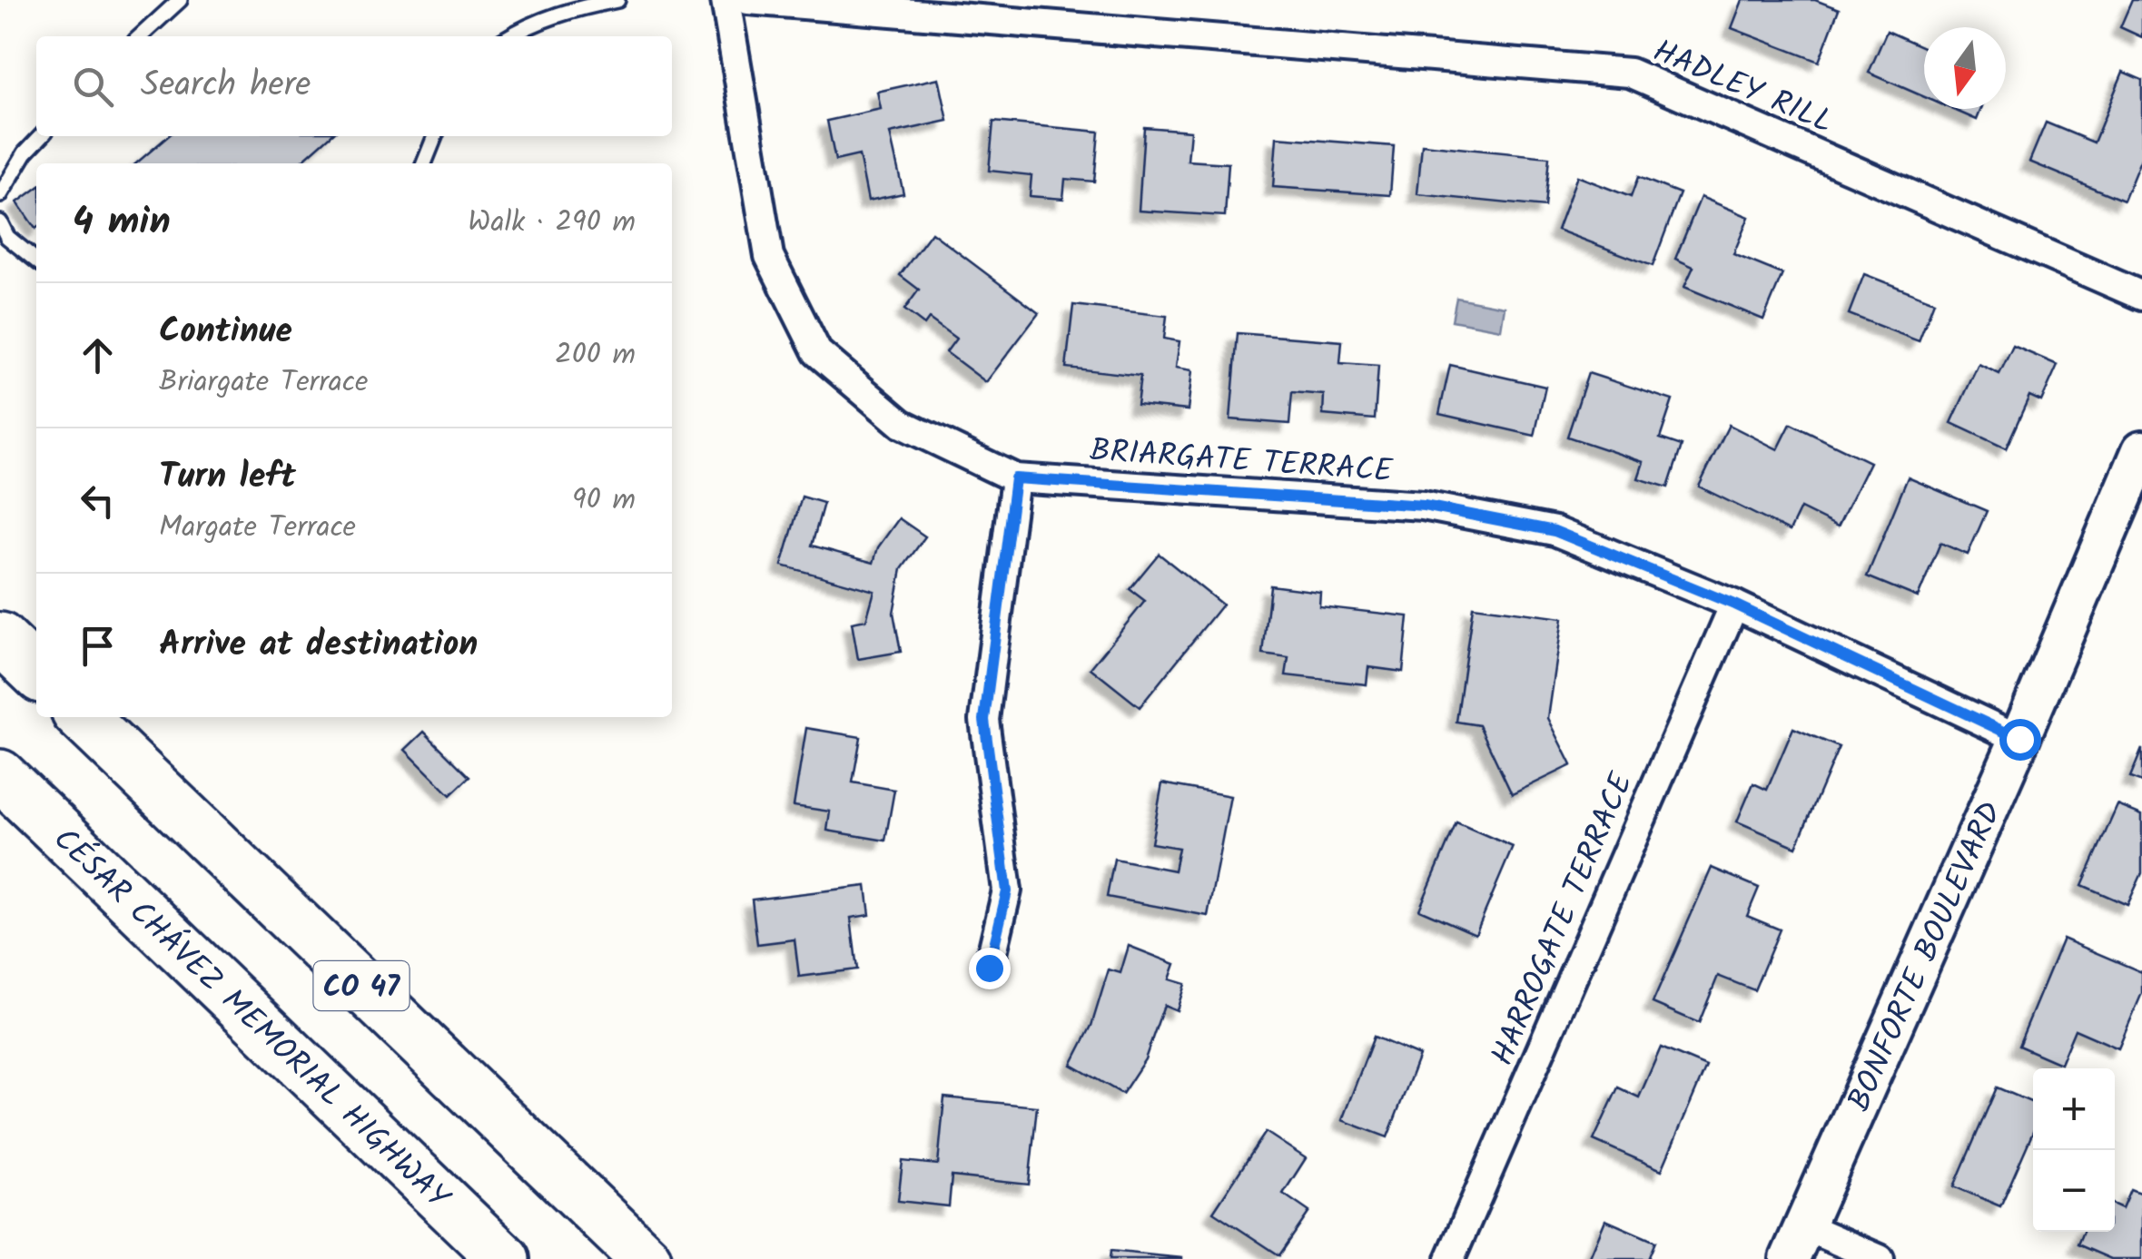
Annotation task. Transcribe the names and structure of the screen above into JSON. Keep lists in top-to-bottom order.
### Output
{
  "streets": {
    "highway": ["CO 47", "CÉSAR CHÁVEZ MEMORIAL HIGHWAY"],
    "main road": ["BONFORTE BOULEVARD"],
    "street": ["HADLEY RILL", "BRIARGATE TERRACE", "HARROGATE TERRACE"]
  },
  "crossings": [
    ["BRIARGATE TERRACE", "HARROGATE TERRACE"],
    ["BRIARGATE TERRACE", "BONFORTE BOULEVARD"]
  ],
  "north": "bottom",
  "page": {
    "search": "Search here",
    "heading": ["4 min", "Walk · 290 m"],
    "list": [
      ["Continue", "Briargate Terrace", "200 m"],
      ["Turn left", "Margate Terrace", "90 m"],
      "Arrive at destination"
    ],
    "map_buttons": ["+", "−"]
  }
}
